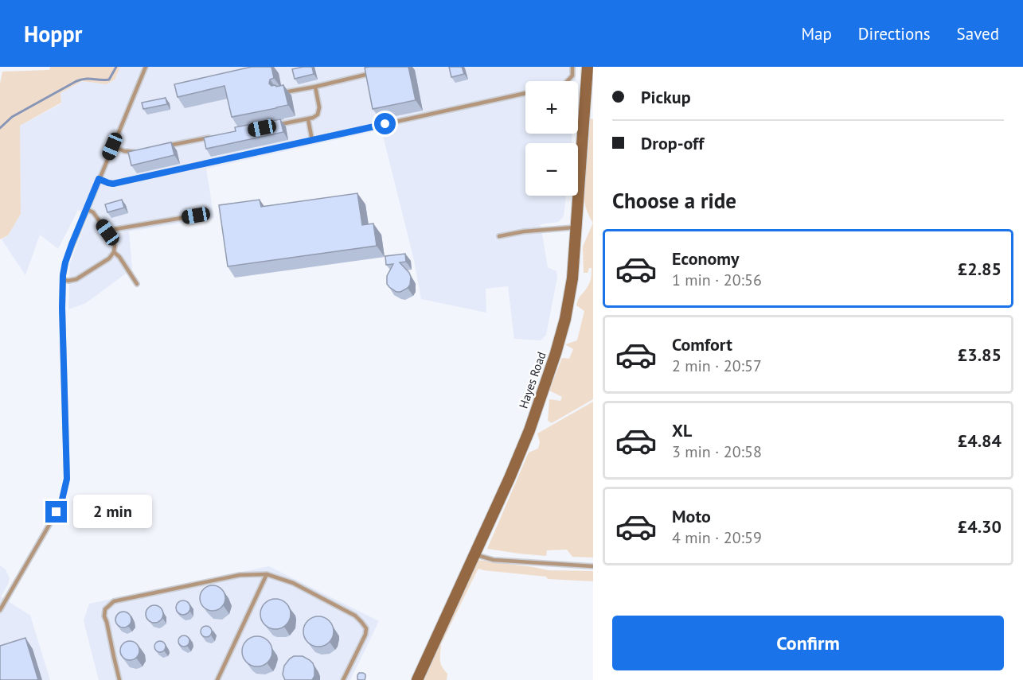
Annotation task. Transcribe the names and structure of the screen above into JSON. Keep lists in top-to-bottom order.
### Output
{
  "streets": {
    "street": ["Hayes Road"]
  },
  "page": {
    "header": "Hoppr",
    "nav": ["Map", "Directions", "Saved"],
    "banner": ["Pickup", "Drop-off"],
    "map_buttons": ["+", "−"],
    "heading": "Choose a ride",
    "list": [
      {
        "name": "Economy",
        "note": "1 min · 20:56",
        "value": "£2.85"
      },
      {
        "name": "Comfort",
        "note": "2 min · 20:57",
        "value": "£3.85"
      },
      {
        "name": "XL",
        "note": "3 min · 20:58",
        "value": "£4.84"
      },
      {
        "name": "Moto",
        "note": "4 min · 20:59",
        "value": "£4.30"
      }
    ],
    "bubble": "2 min",
    "buttons": "Confirm"
  }
}
